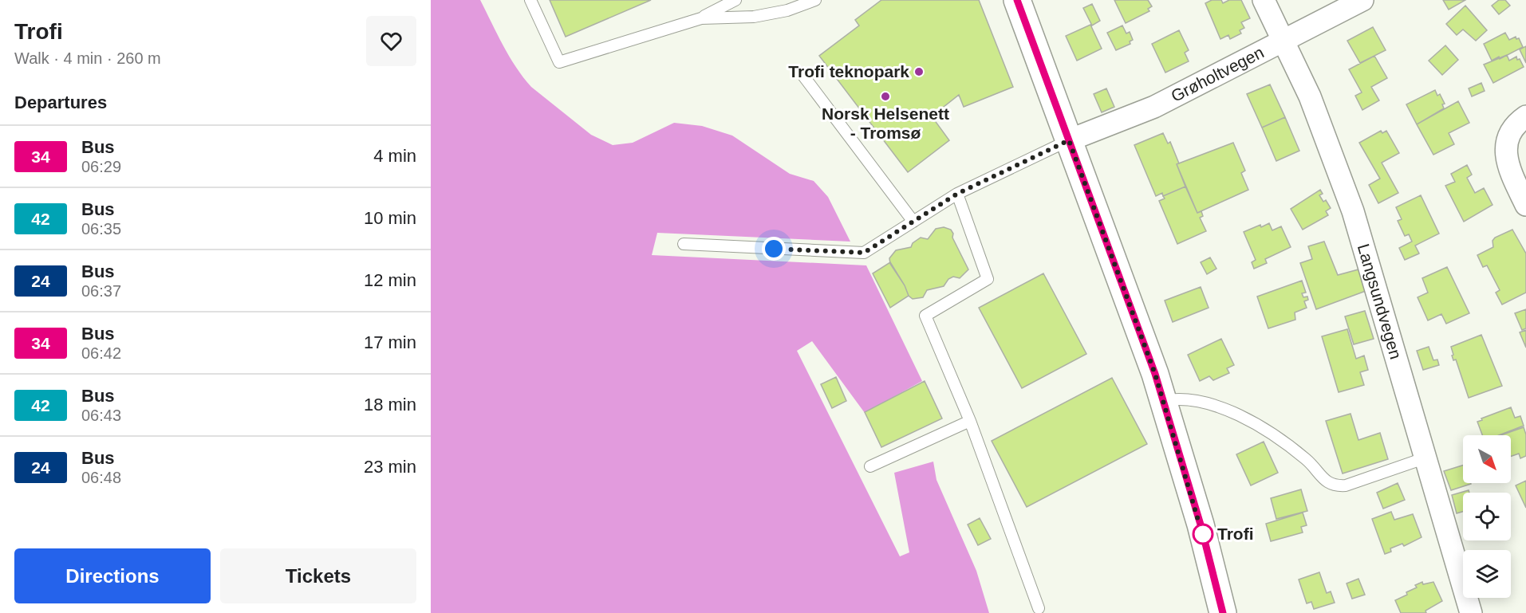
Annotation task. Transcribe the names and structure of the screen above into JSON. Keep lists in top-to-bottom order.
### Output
{
  "streets": {
    "street": ["Grøholtvegen", "Langsundvegen"]
  },
  "crossings": [
    ["Grøholtvegen", "Langsundvegen"]
  ],
  "places": ["Trofi teknopark", "Norsk Helsenett - Tromsø", "Trofi"],
  "lines": ["bus line 34"],
  "north": "bottom right",
  "page": {
    "heading": [
      ["Trofi", "Walk · 4 min · 260 m"],
      "Departures"
    ],
    "list": [
      {
        "mark": "34",
        "name": "Bus",
        "note": "06:29",
        "value": "4 min"
      },
      {
        "mark": "42",
        "name": "Bus",
        "note": "06:35",
        "value": "10 min"
      },
      {
        "mark": "24",
        "name": "Bus",
        "note": "06:37",
        "value": "12 min"
      },
      {
        "mark": "34",
        "name": "Bus",
        "note": "06:42",
        "value": "17 min"
      },
      {
        "mark": "42",
        "name": "Bus",
        "note": "06:43",
        "value": "18 min"
      },
      {
        "mark": "24",
        "name": "Bus",
        "note": "06:48",
        "value": "23 min"
      }
    ],
    "buttons": ["Directions", "Tickets"]
  }
}
